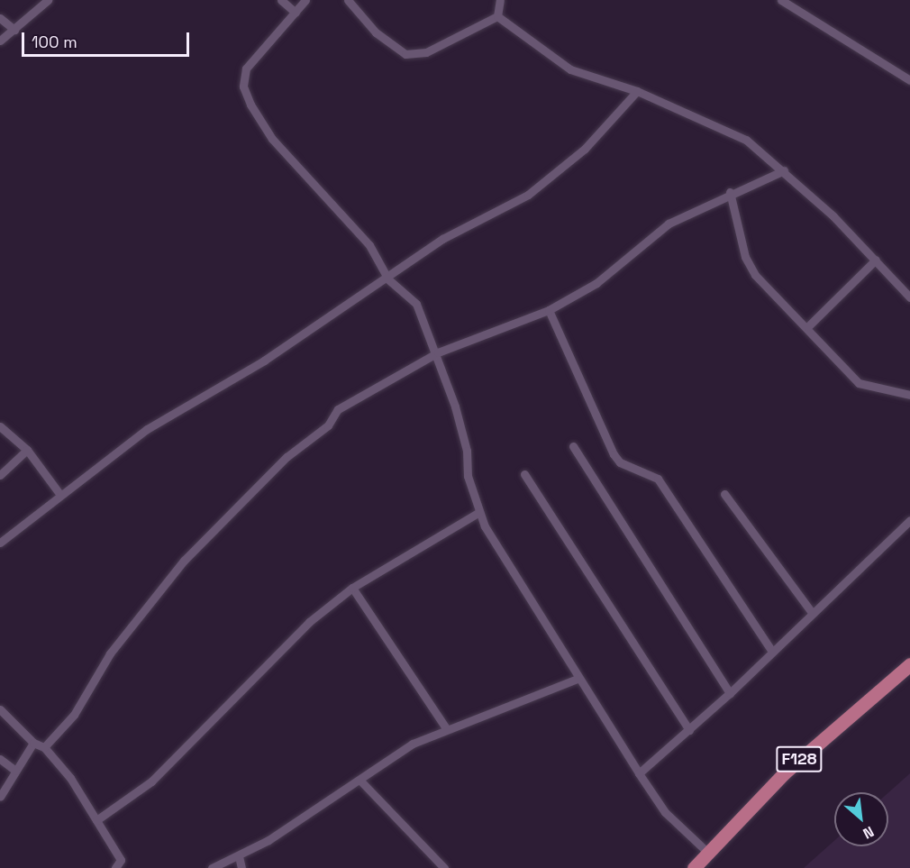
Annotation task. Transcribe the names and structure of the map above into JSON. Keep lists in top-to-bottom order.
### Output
{
  "streets": {
    "main road": ["F128"]
  },
  "scale_bar": "100 m",
  "north": "bottom right"
}
